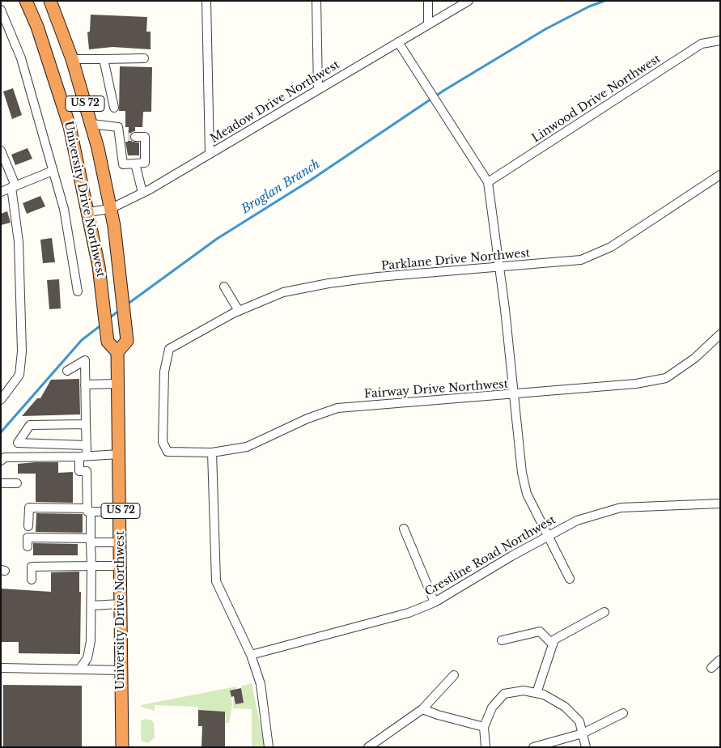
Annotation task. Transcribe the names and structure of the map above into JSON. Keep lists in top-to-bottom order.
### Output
{
  "streets": {
    "highway": ["US 72", "University Drive Northwest"],
    "street": [
      "Linwood Drive Northwest",
      "Meadow Drive Northwest",
      "Parklane Drive Northwest",
      "Fairway Drive Northwest",
      "Crestline Road Northwest"
    ]
  },
  "crossings": [
    ["Meadow Drive Northwest", "University Drive Northwest"],
    ["Parklane Drive Northwest", "Fairway Drive Northwest"]
  ],
  "water": ["Broglan Branch"]
}
